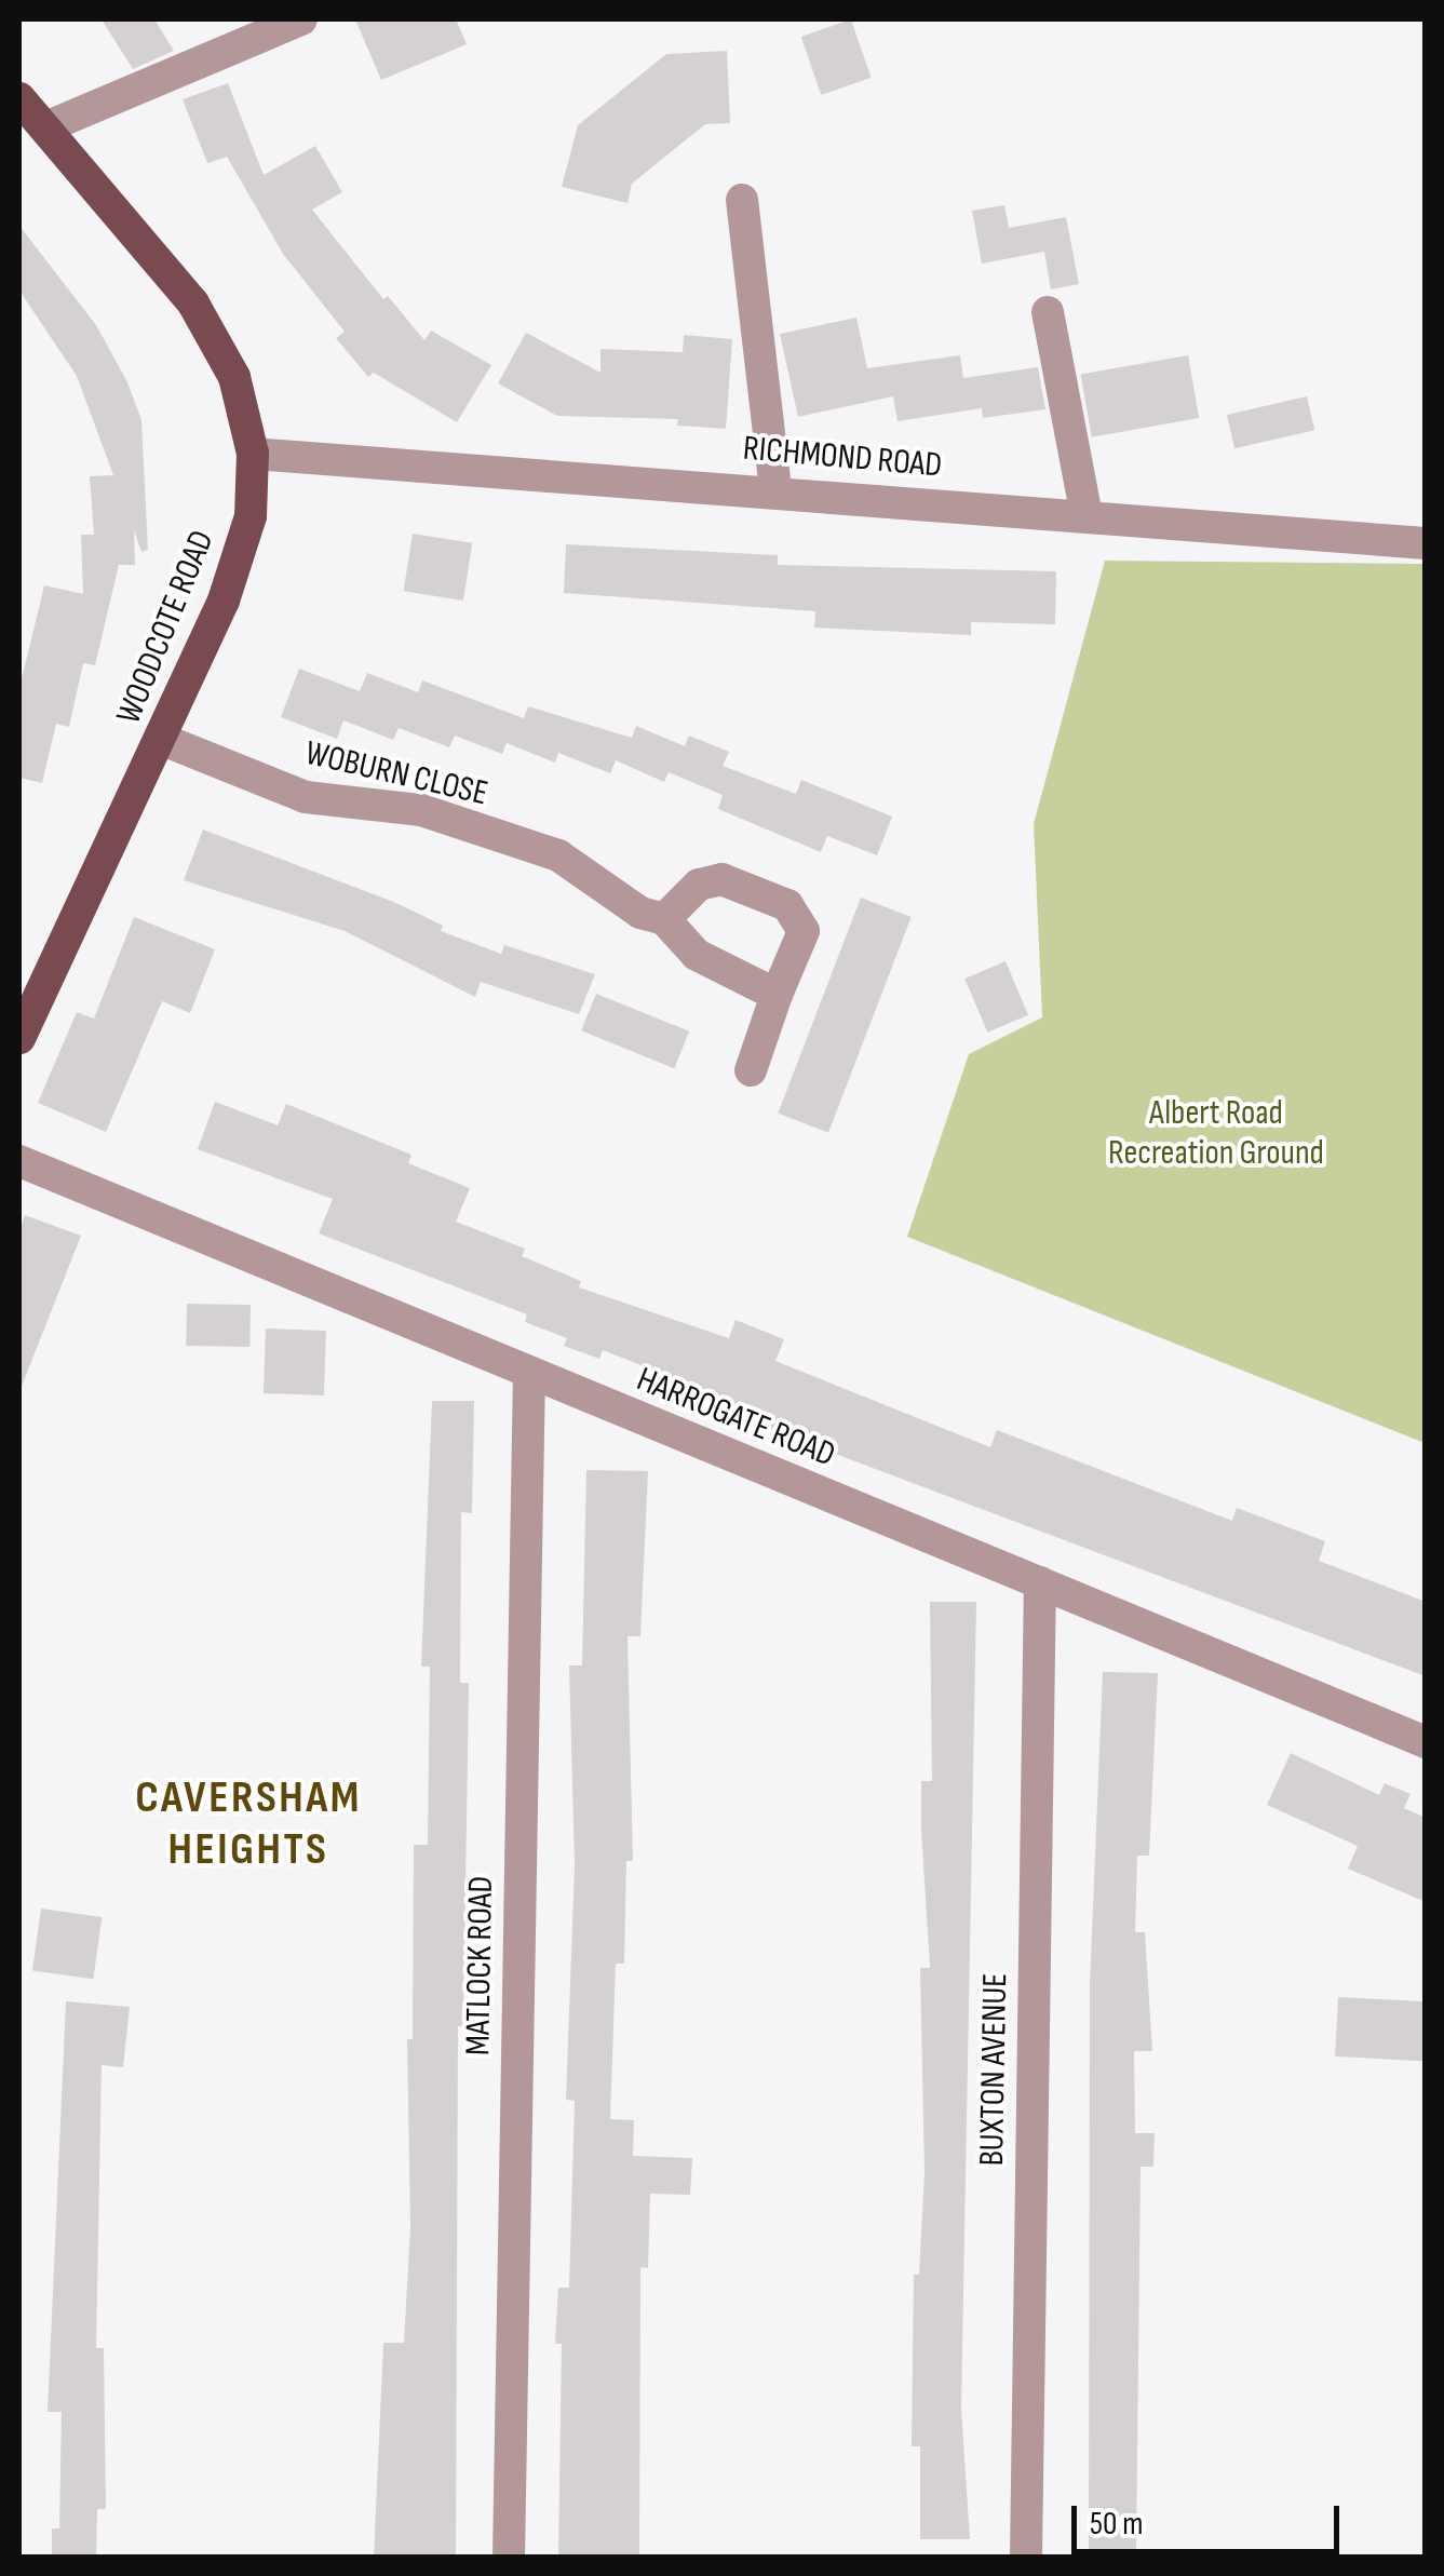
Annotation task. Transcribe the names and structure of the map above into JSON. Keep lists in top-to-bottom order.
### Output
{
  "streets": {
    "main road": ["WOODCOTE ROAD"],
    "street": [
      "RICHMOND ROAD",
      "WOBURN CLOSE",
      "HARROGATE ROAD",
      "MATLOCK ROAD",
      "BUXTON AVENUE"
    ]
  },
  "crossings": [
    ["RICHMOND ROAD", "WOODCOTE ROAD"],
    ["WOODCOTE ROAD", "WOBURN CLOSE"],
    ["HARROGATE ROAD", "MATLOCK ROAD"],
    ["HARROGATE ROAD", "BUXTON AVENUE"]
  ],
  "districts": ["CAVERSHAM HEIGHTS"],
  "parks": ["Albert Road Recreation Ground"],
  "scale_bar": "50 m"
}
